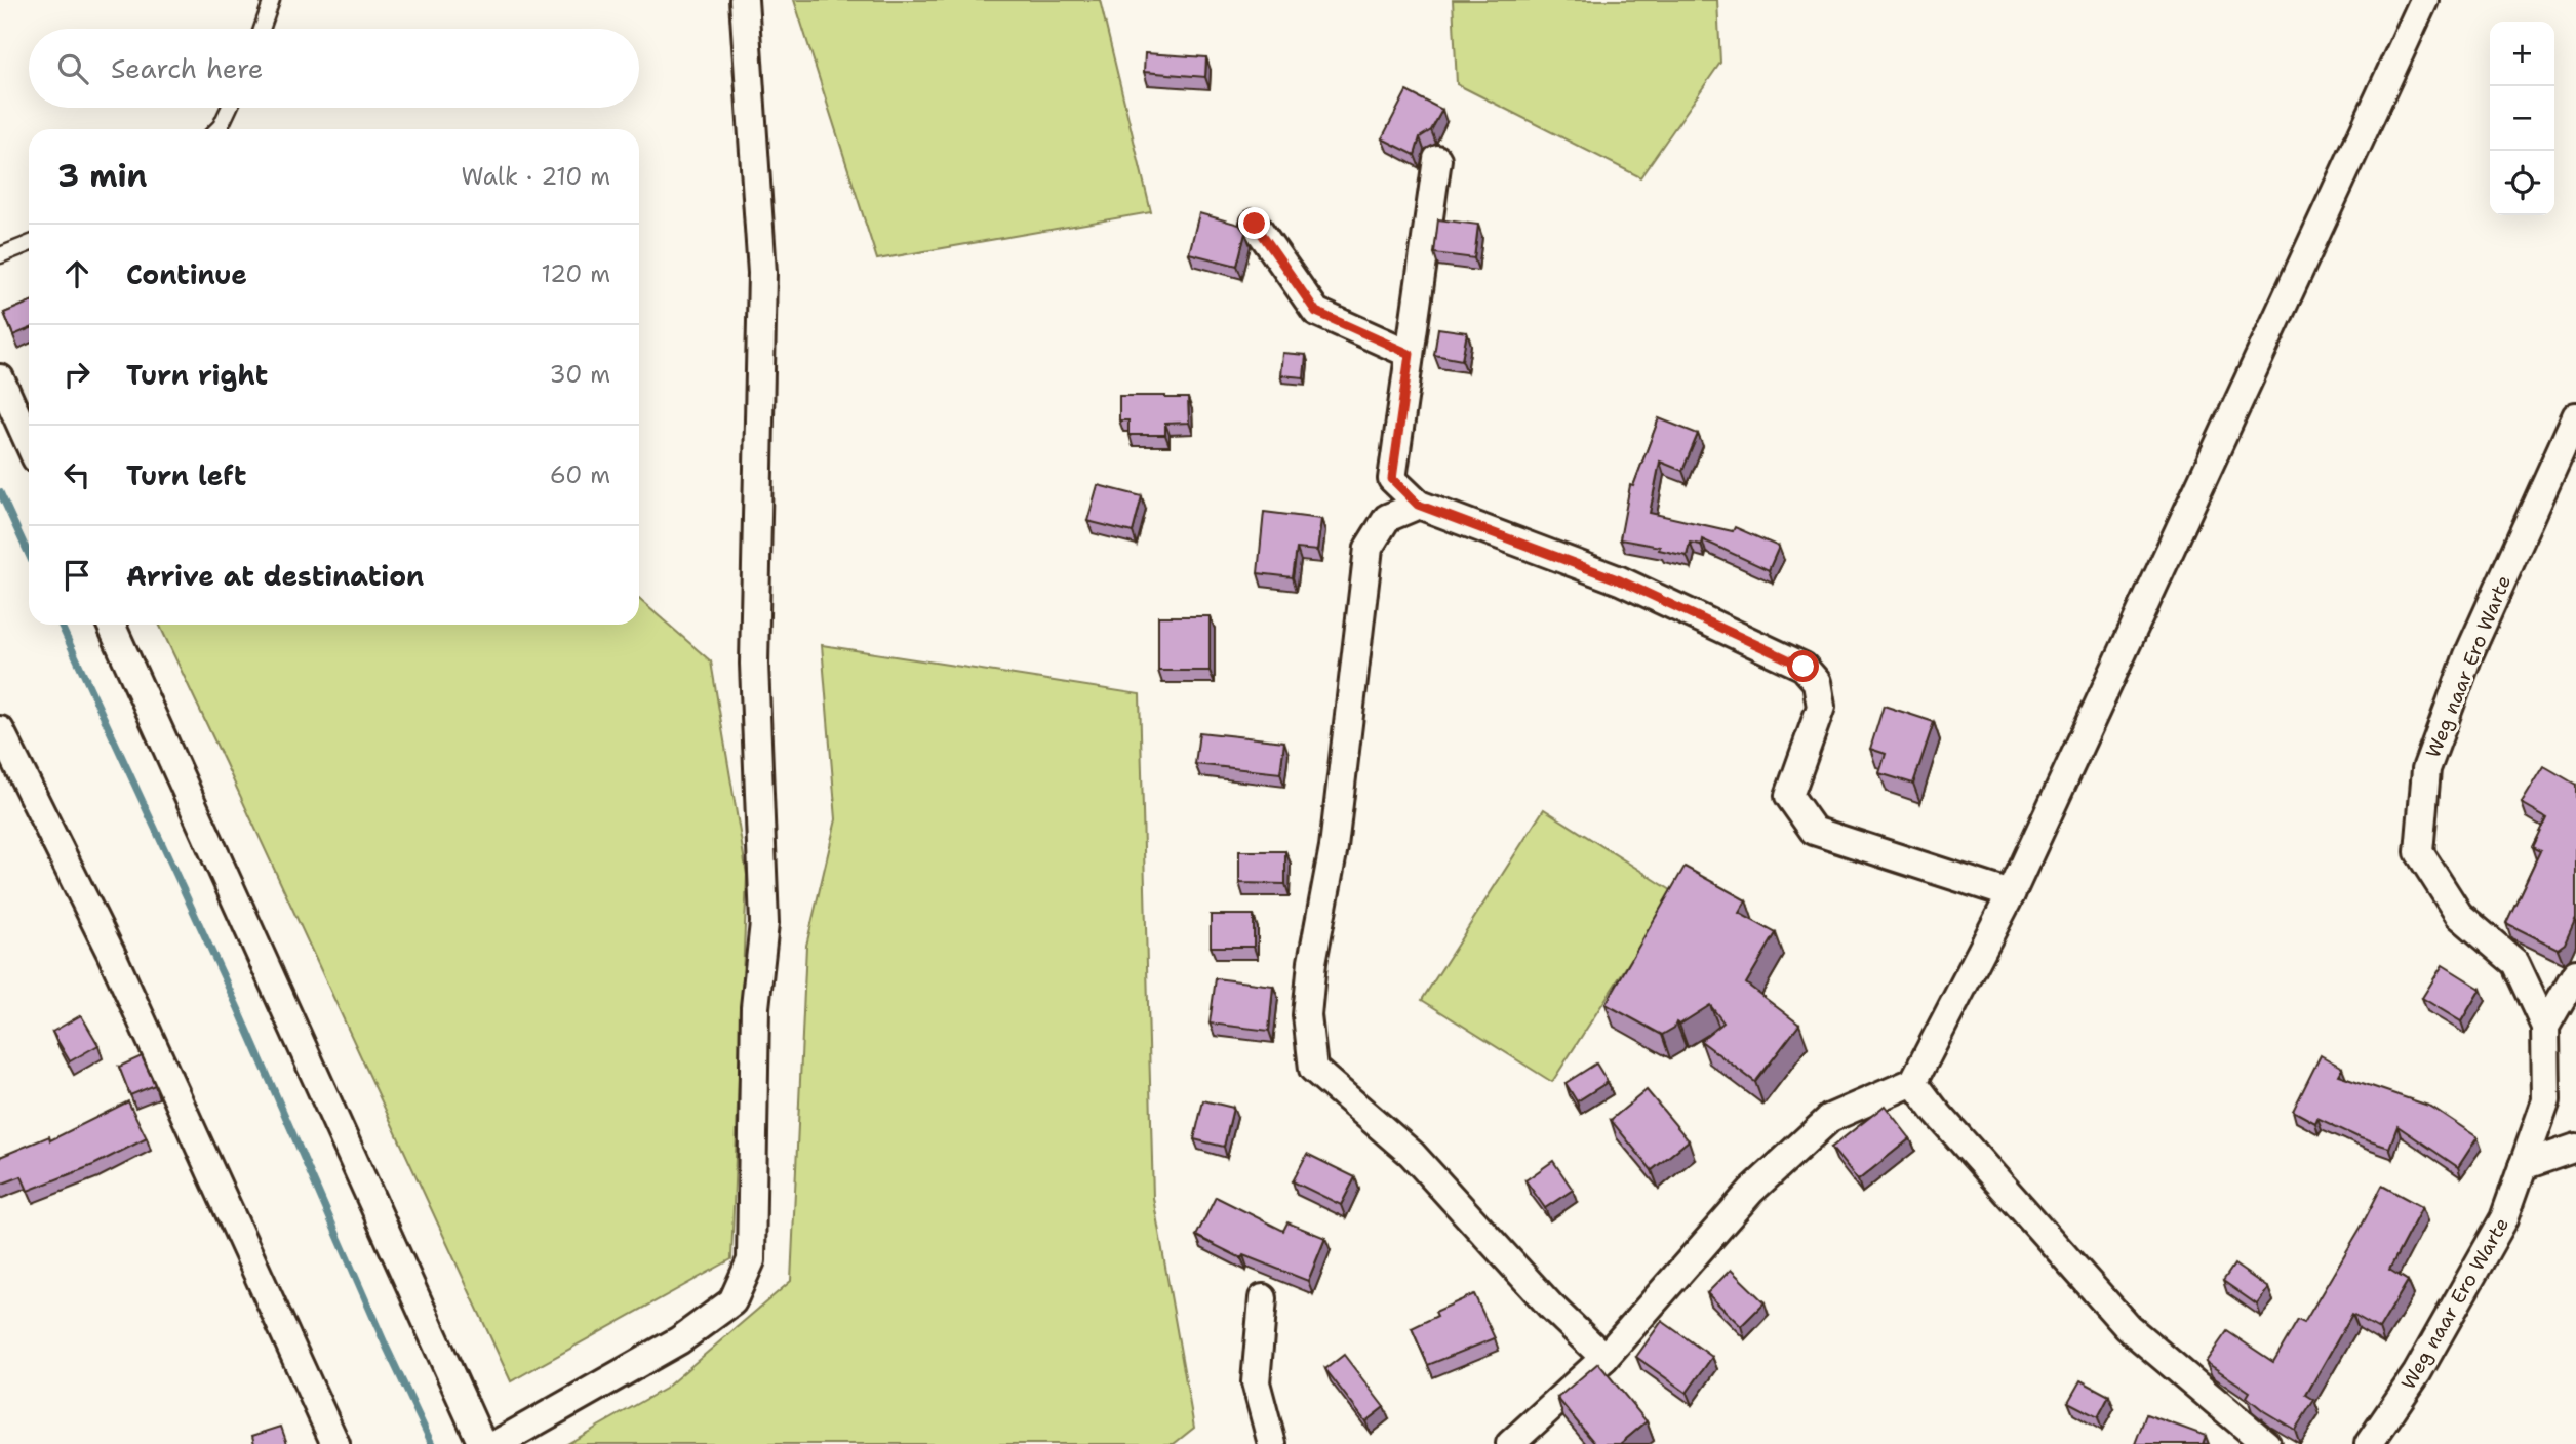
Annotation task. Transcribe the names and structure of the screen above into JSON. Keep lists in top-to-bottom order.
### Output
{
  "streets": {
    "street": ["Weg naar Ero Warte"]
  },
  "page": {
    "map_buttons": ["+", "−"],
    "search": "Search here",
    "heading": ["3 min", "Walk · 210 m"],
    "list": [
      ["Continue", "120 m"],
      ["Turn right", "30 m"],
      ["Turn left", "60 m"],
      "Arrive at destination"
    ]
  }
}
